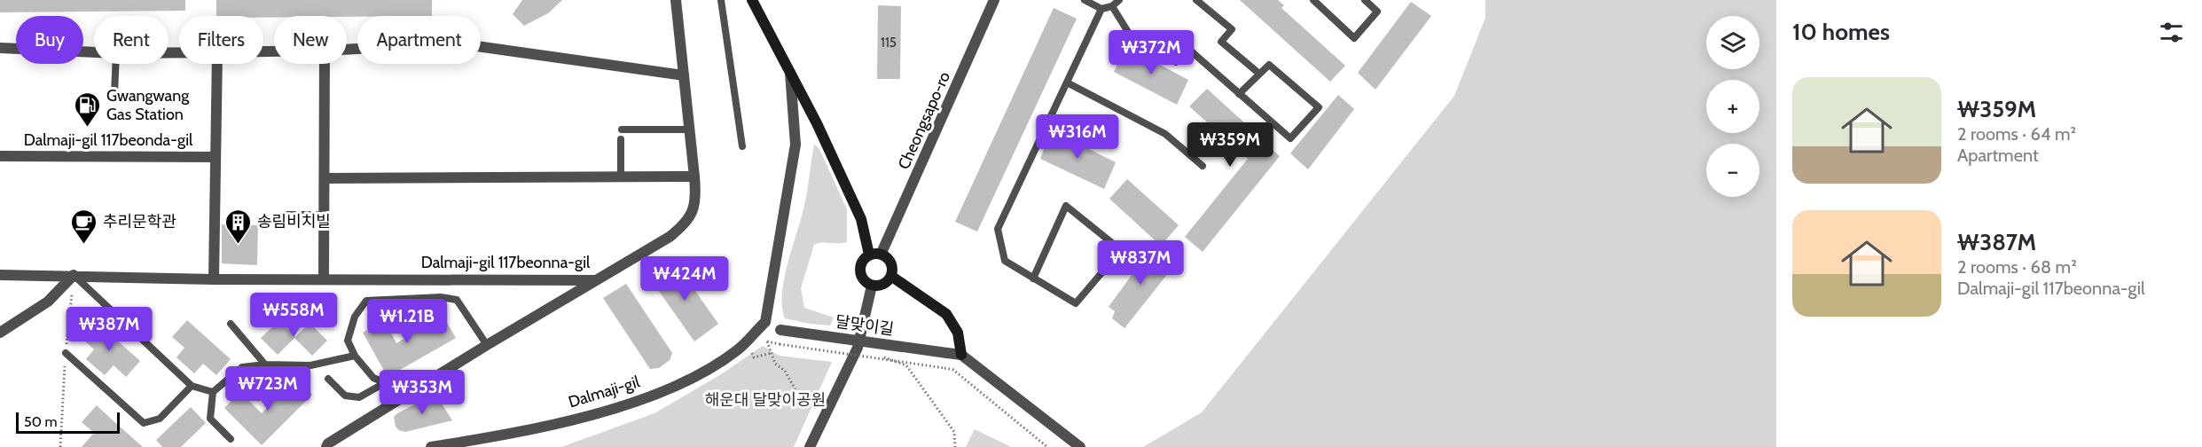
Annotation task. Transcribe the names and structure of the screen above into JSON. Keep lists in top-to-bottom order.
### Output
{
  "streets": {
    "street": [
      "Cheongsapo-ro",
      "Dalmaji-gil 117beonda-gil",
      "Dalmaji-gil 117beonna-gil",
      "달맞이길",
      "Dalmaji-gil"
    ]
  },
  "crossings": [
    ["달맞이길", "Dalmaji-gil"]
  ],
  "parks": ["해운대 달맞이공원"],
  "places": {
    "fuel station": ["Gwangwang Gas Station"],
    "cafe": ["추리문학관"],
    "building": ["송림비치빌"]
  },
  "house_numbers": ["115"],
  "scale_bar": "50 m",
  "page": {
    "heading": "10 homes",
    "map_buttons": ["+", "−"],
    "chip": [
      "Buy",
      "Rent",
      "Filters",
      "New",
      "Apartment"
    ],
    "price": [
      "₩372M",
      "₩316M",
      "₩359M",
      "₩837M",
      "₩424M",
      "₩558M",
      "₩1.21B",
      "₩387M",
      "₩723M",
      "₩353M"
    ],
    "list": [
      {
        "name": "₩359M",
        "note": "2 rooms · 64 m² · Apartment"
      },
      {
        "name": "₩387M",
        "note": "2 rooms · 68 m² · Dalmaji-gil 117beonna-gil"
      }
    ],
    "scale": "50 m"
  }
}
